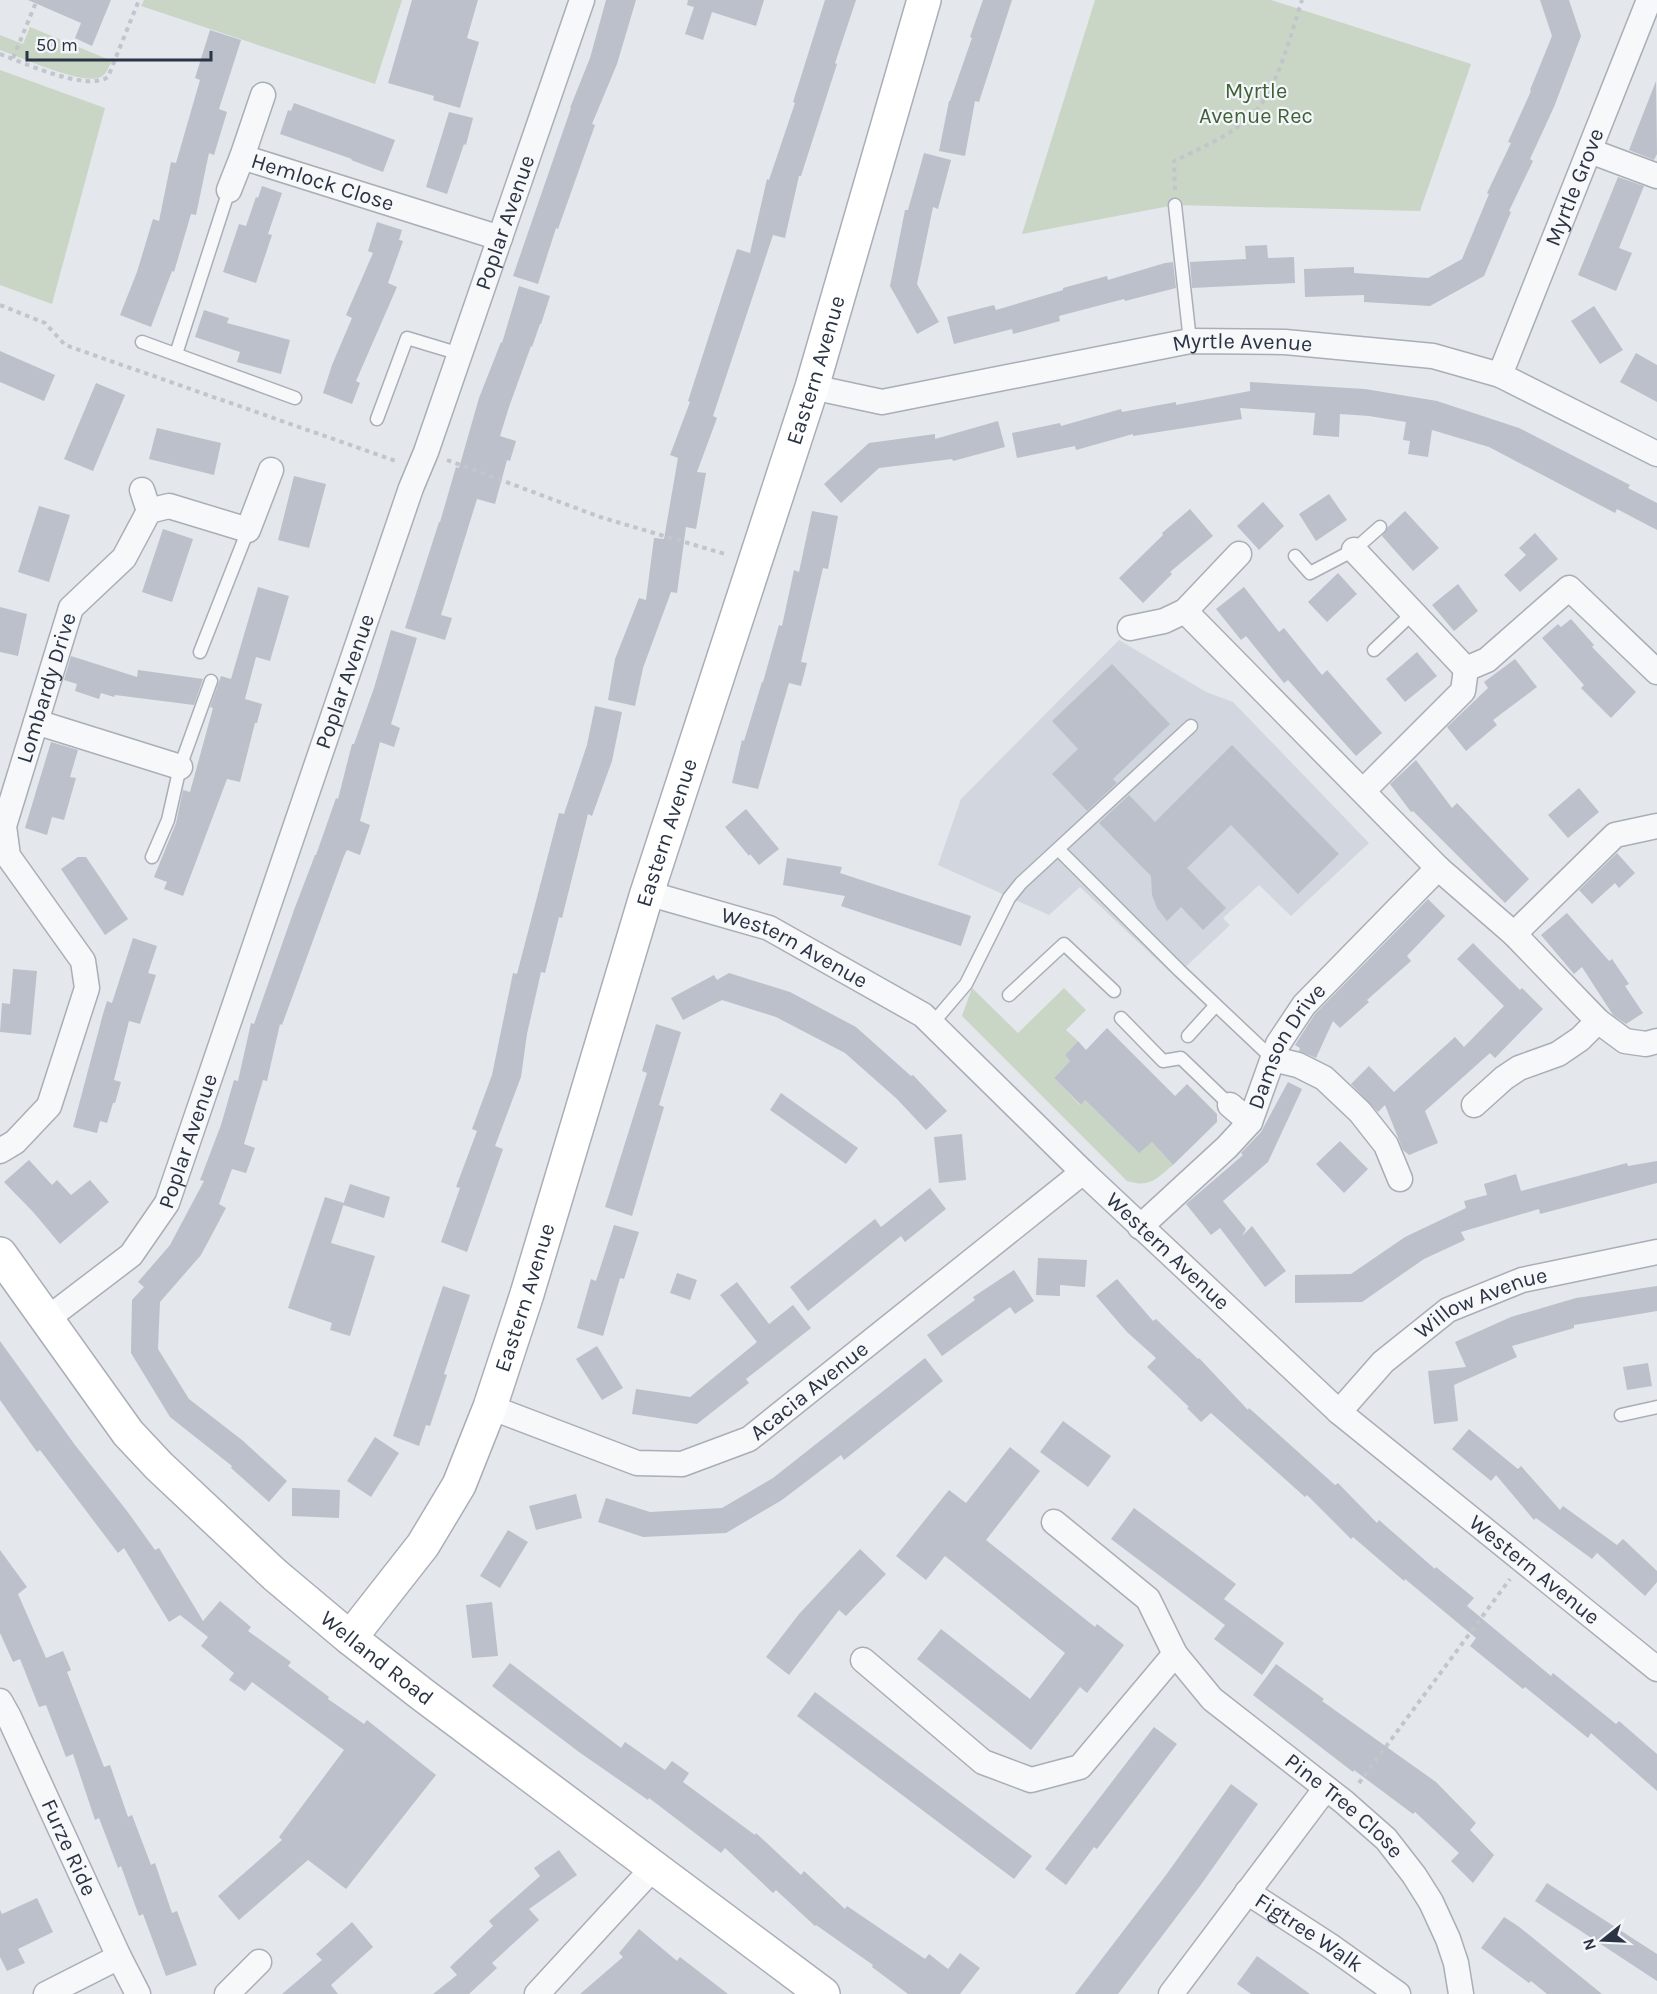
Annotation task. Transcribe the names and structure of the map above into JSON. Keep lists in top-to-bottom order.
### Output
{
  "streets": {
    "street": [
      "Hemlock Close",
      "Myrtle Grove",
      "Poplar Avenue",
      "Myrtle Avenue",
      "Eastern Avenue",
      "Lombardy Drive",
      "Western Avenue",
      "Damson Drive",
      "Willow Avenue",
      "Acacia Avenue",
      "Welland Road",
      "Pine Tree Close",
      "Furze Ride",
      "Figtree Walk"
    ]
  },
  "crossings": [
    ["Hemlock Close", "Poplar Avenue"],
    ["Myrtle Grove", "Myrtle Avenue"],
    ["Poplar Avenue", "Welland Road"],
    ["Myrtle Avenue", "Eastern Avenue"],
    ["Eastern Avenue", "Western Avenue"],
    ["Eastern Avenue", "Acacia Avenue"],
    ["Eastern Avenue", "Welland Road"],
    ["Western Avenue", "Damson Drive"],
    ["Western Avenue", "Willow Avenue"],
    ["Western Avenue", "Acacia Avenue"],
    ["Pine Tree Close", "Figtree Walk"]
  ],
  "parks": ["Myrtle Avenue Rec"],
  "scale_bar": "50 m",
  "north": "left"
}
